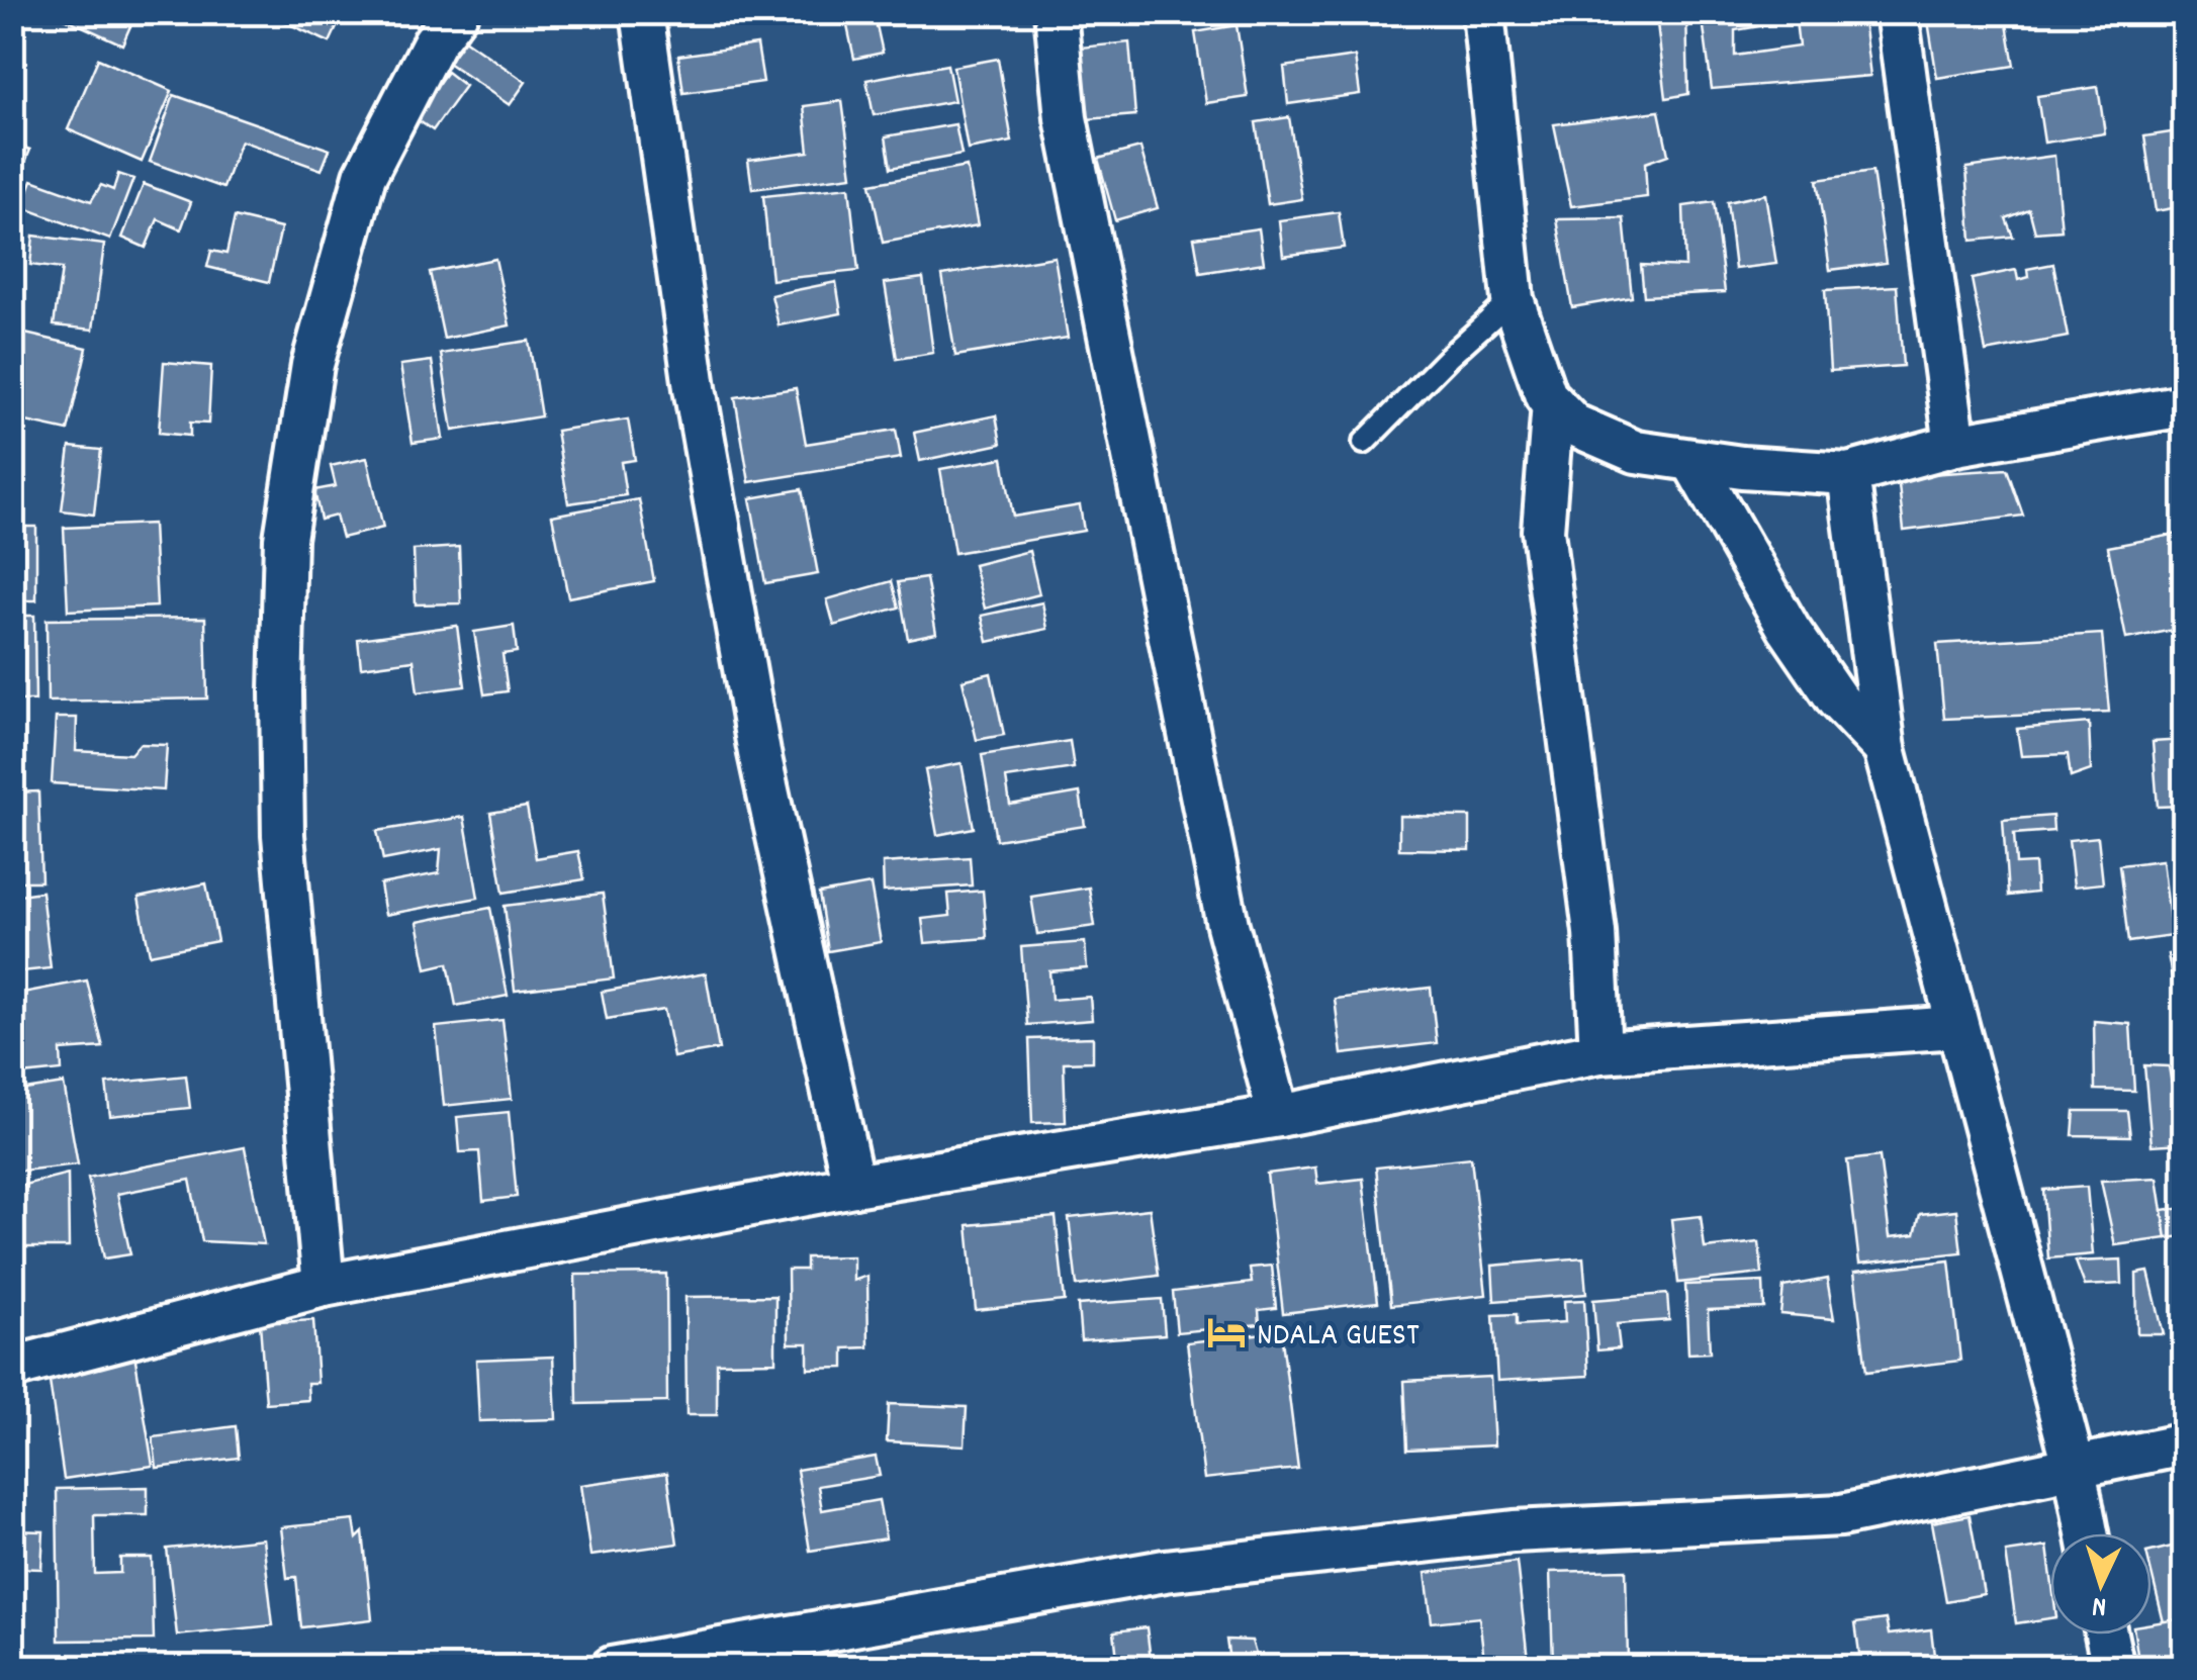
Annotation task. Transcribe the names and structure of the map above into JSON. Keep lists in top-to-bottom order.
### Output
{
  "places": {
    "hotel": ["NDALA GUEST"]
  },
  "north": "bottom"
}
